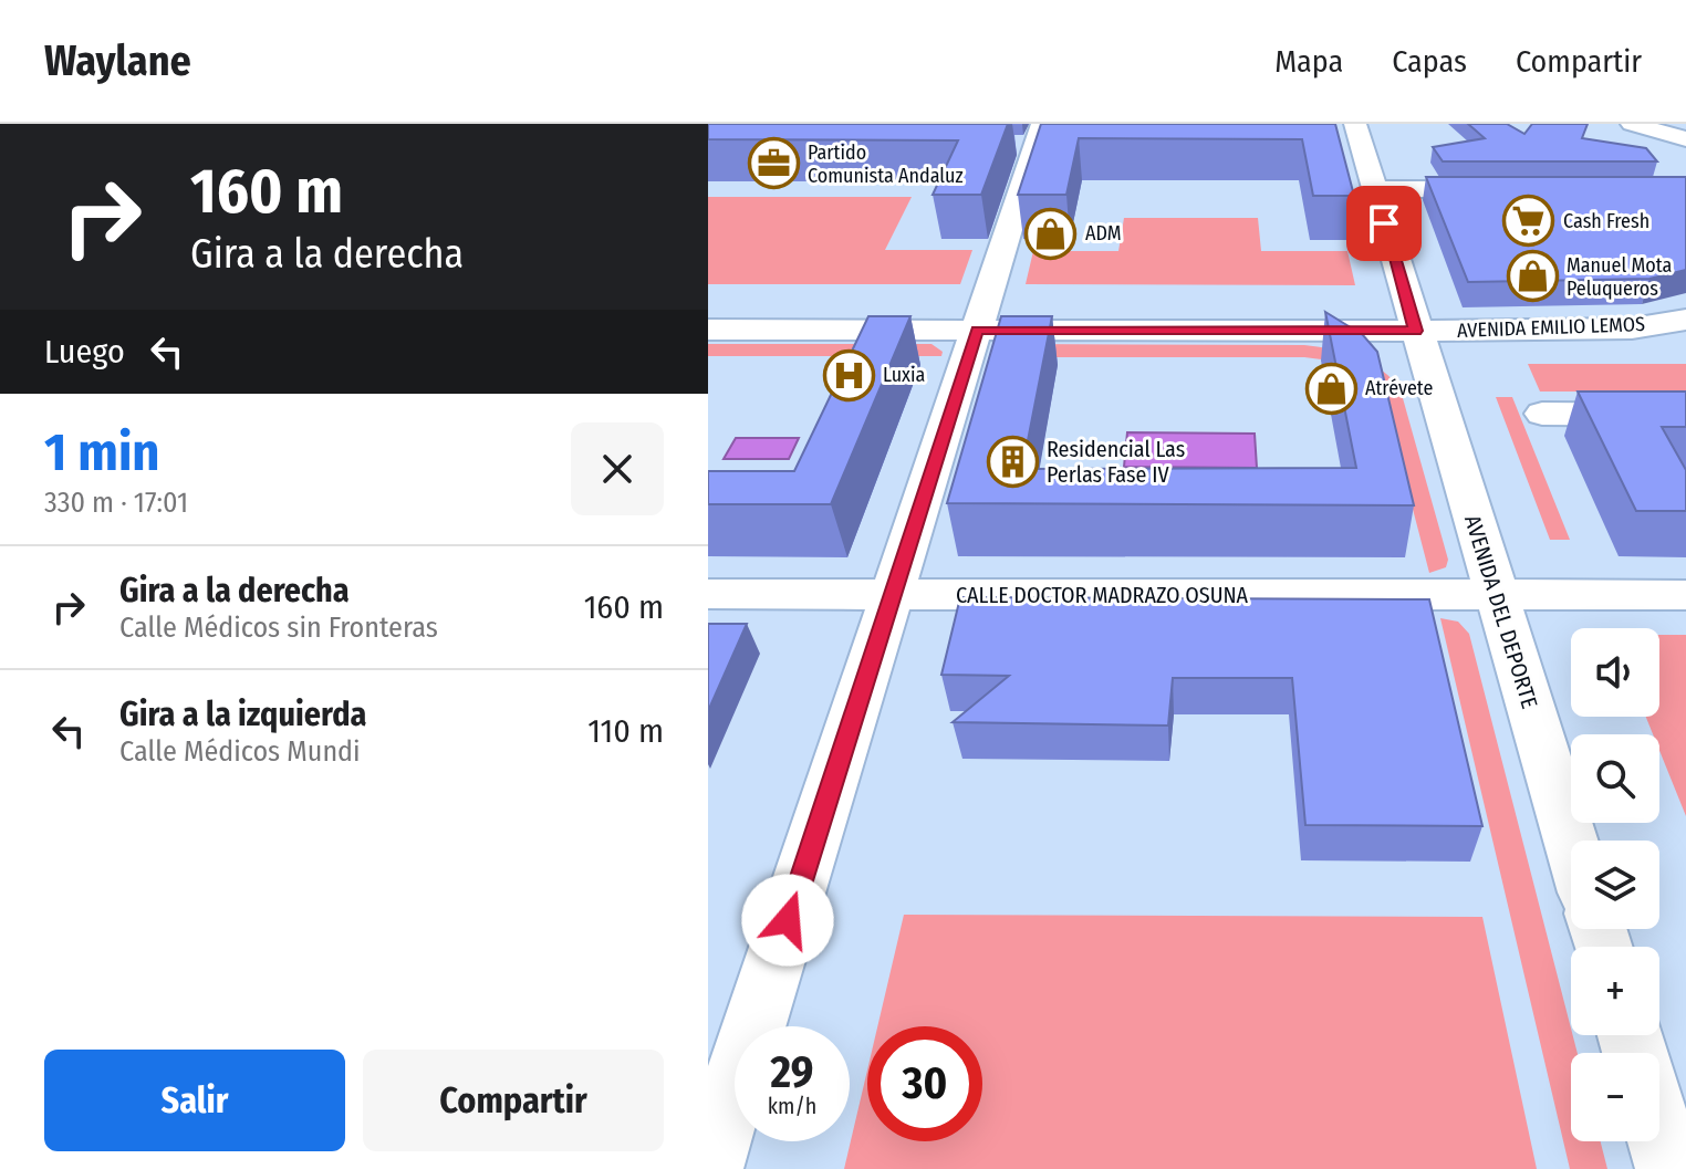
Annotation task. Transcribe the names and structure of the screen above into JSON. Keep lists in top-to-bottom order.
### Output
{
  "streets": {
    "street": ["AVENIDA EMILIO LEMOS", "CALLE DOCTOR MADRAZO OSUNA", "AVENIDA DEL DEPORTE"]
  },
  "crossings": [
    ["AVENIDA EMILIO LEMOS", "AVENIDA DEL DEPORTE"],
    ["CALLE DOCTOR MADRAZO OSUNA", "AVENIDA DEL DEPORTE"]
  ],
  "places": {
    "office": ["Partido Comunista Andaluz"],
    "supermarket": ["Cash Fresh"],
    "shop": ["ADM", "Manuel Mota Peluqueros", "Atrévete"],
    "hospital": ["Luxia"],
    "building": ["Residencial Las Perlas Fase IV"]
  },
  "page": {
    "header": "Waylane",
    "nav": ["Mapa", "Capas", "Compartir"],
    "turn": ["160 m", "Gira a la derecha"],
    "then": "Luego",
    "heading": ["1 min", "330 m · 17:01"],
    "list": [
      {
        "name": "Gira a la derecha",
        "note": "Calle Médicos sin Fronteras",
        "value": "160 m"
      },
      {
        "name": "Gira a la izquierda",
        "note": "Calle Médicos Mundi",
        "value": "110 m"
      }
    ],
    "map_buttons": ["+", "−"],
    "speed": "29 km/h",
    "limit": "30",
    "buttons": ["Salir", "Compartir"]
  }
}
